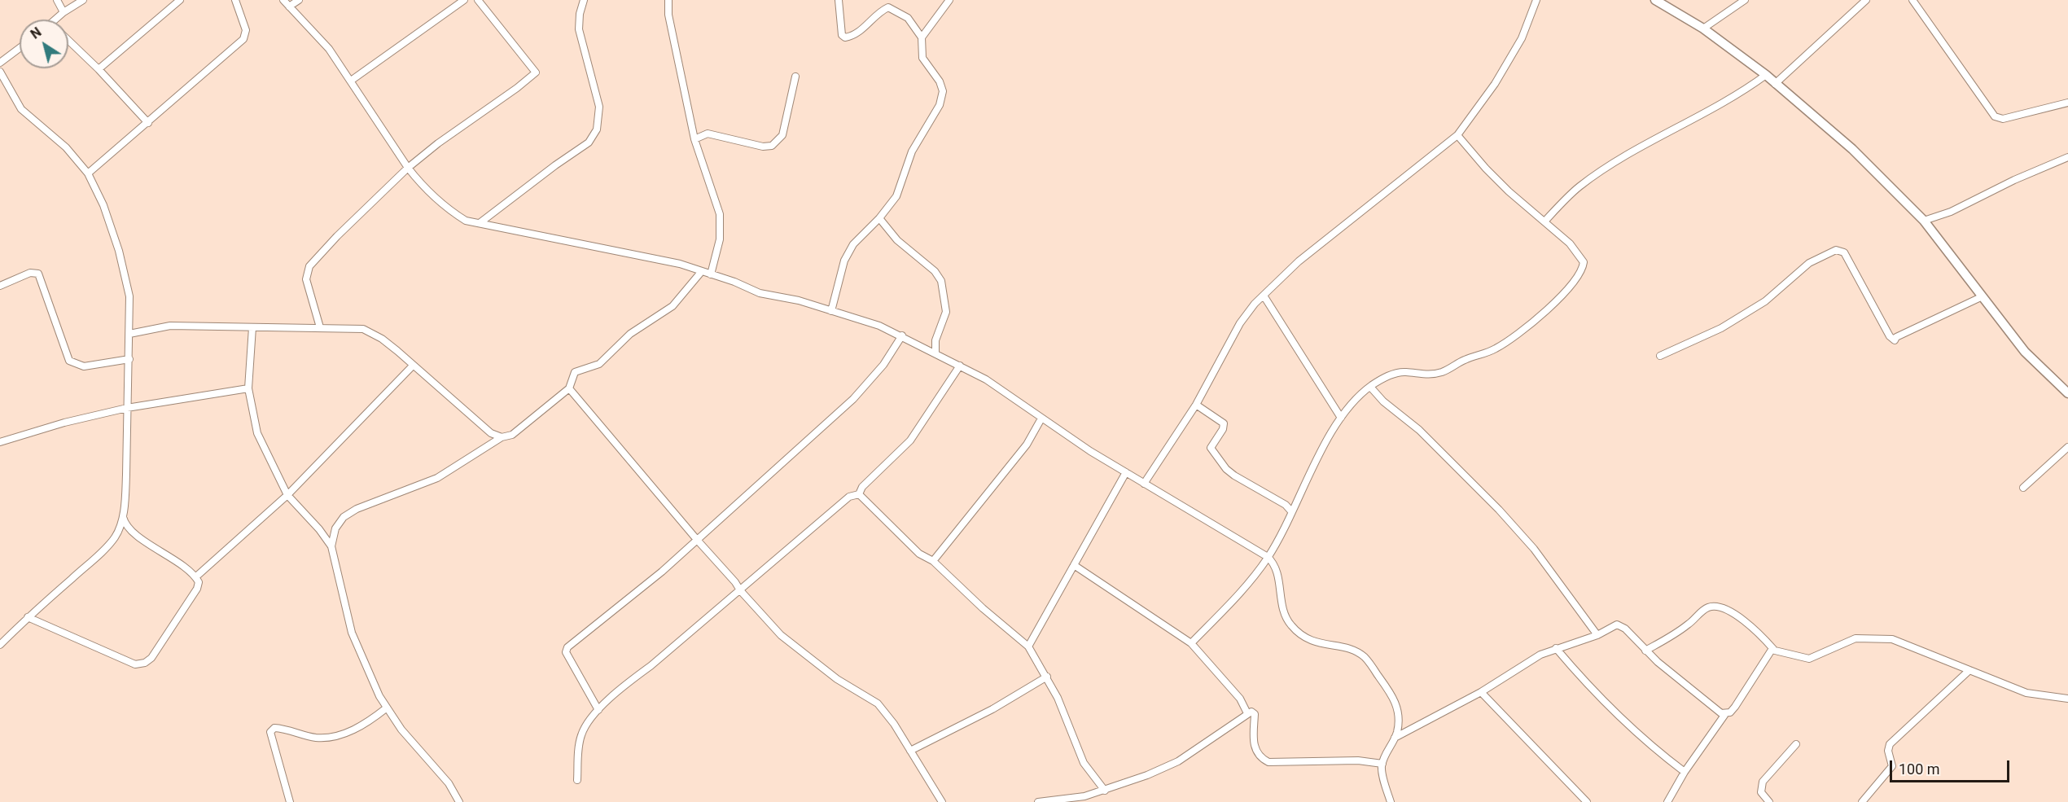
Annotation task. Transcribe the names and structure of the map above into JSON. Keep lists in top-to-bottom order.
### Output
{
  "scale_bar": "100 m",
  "north": "top left"
}
